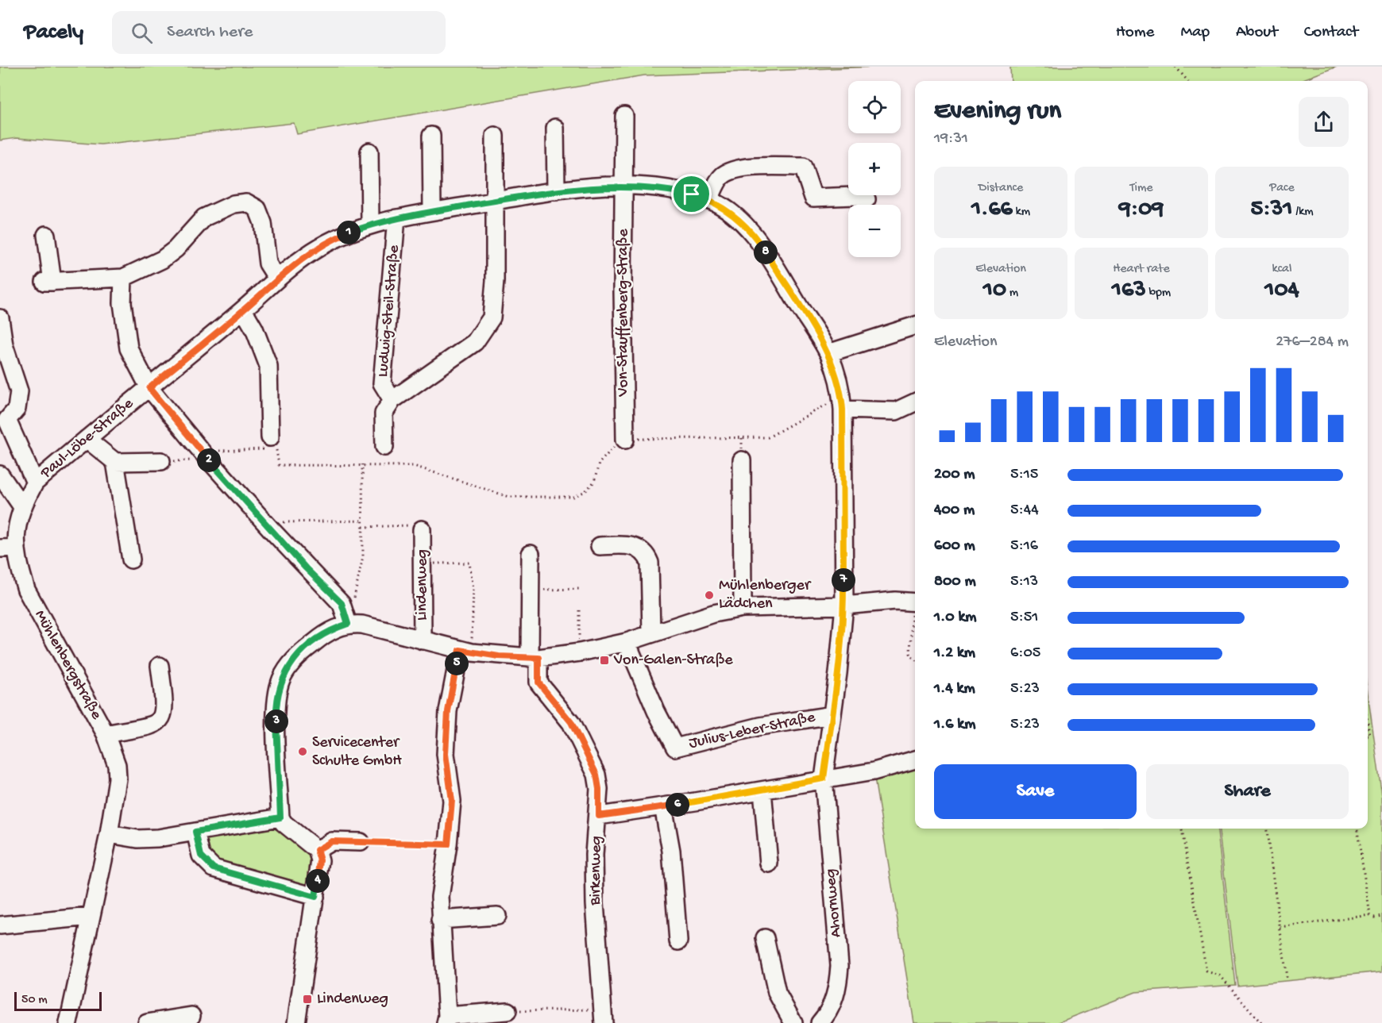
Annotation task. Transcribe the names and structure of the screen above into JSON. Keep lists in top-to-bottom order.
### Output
{
  "streets": {
    "street": [
      "Ludwig-Steil-Straße",
      "Von-Stauffenberg-Straße",
      "Paul-Löbe-Straße",
      "Lindenweg",
      "Mühlenbergstraße",
      "Julius-Leber-Straße",
      "Birkenweg",
      "Ahornweg"
    ]
  },
  "crossings": [
    ["Ludwig-Steil-Straße", "Paul-Löbe-Straße"],
    ["Von-Stauffenberg-Straße", "Paul-Löbe-Straße"],
    ["Paul-Löbe-Straße", "Mühlenbergstraße"],
    ["Paul-Löbe-Straße", "Julius-Leber-Straße"],
    ["Paul-Löbe-Straße", "Ahornweg"]
  ],
  "places": {
    "other": ["Mühlenberger Lädchen", "Servicecenter Schulte GmbH"],
    "transit": ["Von-Galen-Straße", "Lindenweg"]
  },
  "scale_bar": "50 m",
  "page": {
    "header": "Pacely",
    "search": "Search here",
    "nav": [
      "Home",
      "Map",
      "About",
      "Contact"
    ],
    "map_buttons": ["+", "−"],
    "heading": ["Evening run", "19:31"],
    "stats": [
      ["Distance", "1.66 km"],
      ["Time", "9:09"],
      ["Pace", "5:31 /km"],
      ["Elevation", "10 m"],
      ["Heart rate", "163 bpm"],
      ["kcal", "104"]
    ],
    "pins": [
      "1",
      "8",
      "2",
      "7",
      "5",
      "3",
      "6",
      "4"
    ],
    "chart": ["Elevation", "276–284 m"],
    "list": [
      {
        "name": "200 m",
        "note": "5:15"
      },
      {
        "name": "400 m",
        "note": "5:44"
      },
      {
        "name": "600 m",
        "note": "5:16"
      },
      {
        "name": "800 m",
        "note": "5:13"
      },
      {
        "name": "1.0 km",
        "note": "5:51"
      },
      {
        "name": "1.2 km",
        "note": "6:05"
      },
      {
        "name": "1.4 km",
        "note": "5:23"
      },
      {
        "name": "1.6 km",
        "note": "5:23"
      }
    ],
    "buttons": ["Save", "Share"],
    "scale": "50 m"
  }
}
